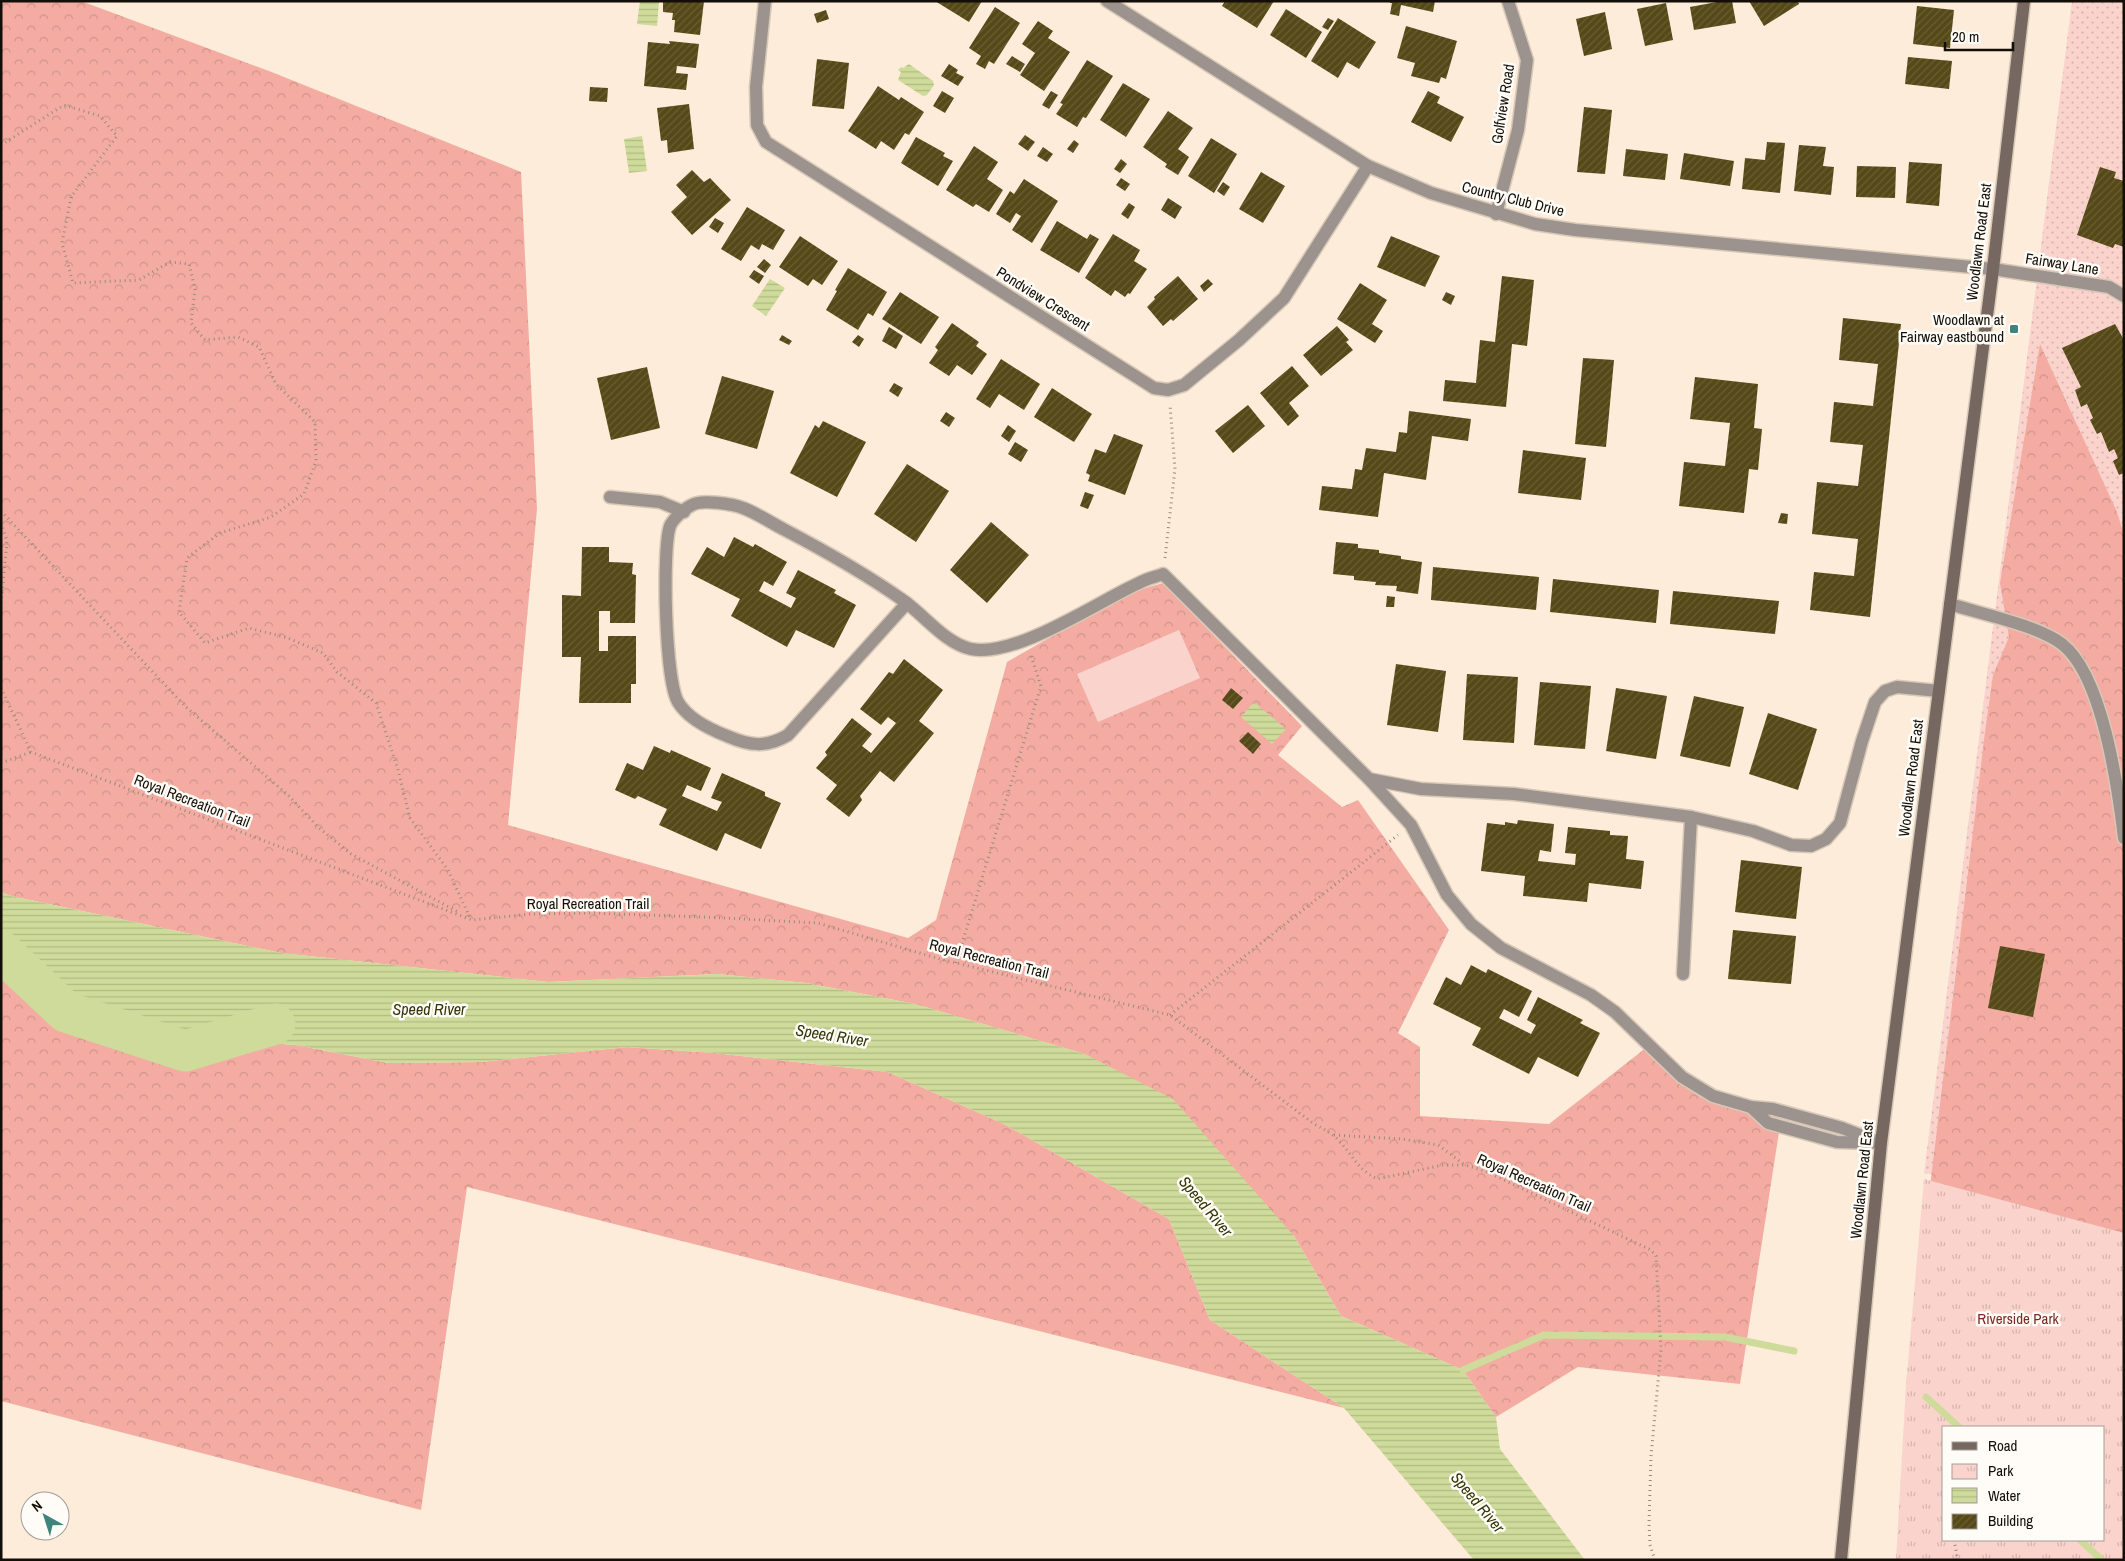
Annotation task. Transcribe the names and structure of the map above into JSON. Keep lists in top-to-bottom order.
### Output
{
  "streets": {
    "main road": ["Woodlawn Road East"],
    "street": [
      "Golfview Road",
      "Country Club Drive",
      "Fairway Lane",
      "Pondview Crescent"
    ],
    "path": ["Royal Recreation Trail"]
  },
  "crossings": [
    ["Golfview Road", "Country Club Drive"],
    ["Country Club Drive", "Woodlawn Road East"],
    ["Country Club Drive", "Fairway Lane"],
    ["Woodlawn Road East", "Fairway Lane"]
  ],
  "water": ["Speed River"],
  "parks": ["Riverside Park"],
  "places": {
    "transit": ["Woodlawn at Fairway eastbound"]
  },
  "legend": [
    "Road",
    "Park",
    "Water",
    "Building"
  ],
  "scale_bar": "20 m",
  "north": "top left"
}
